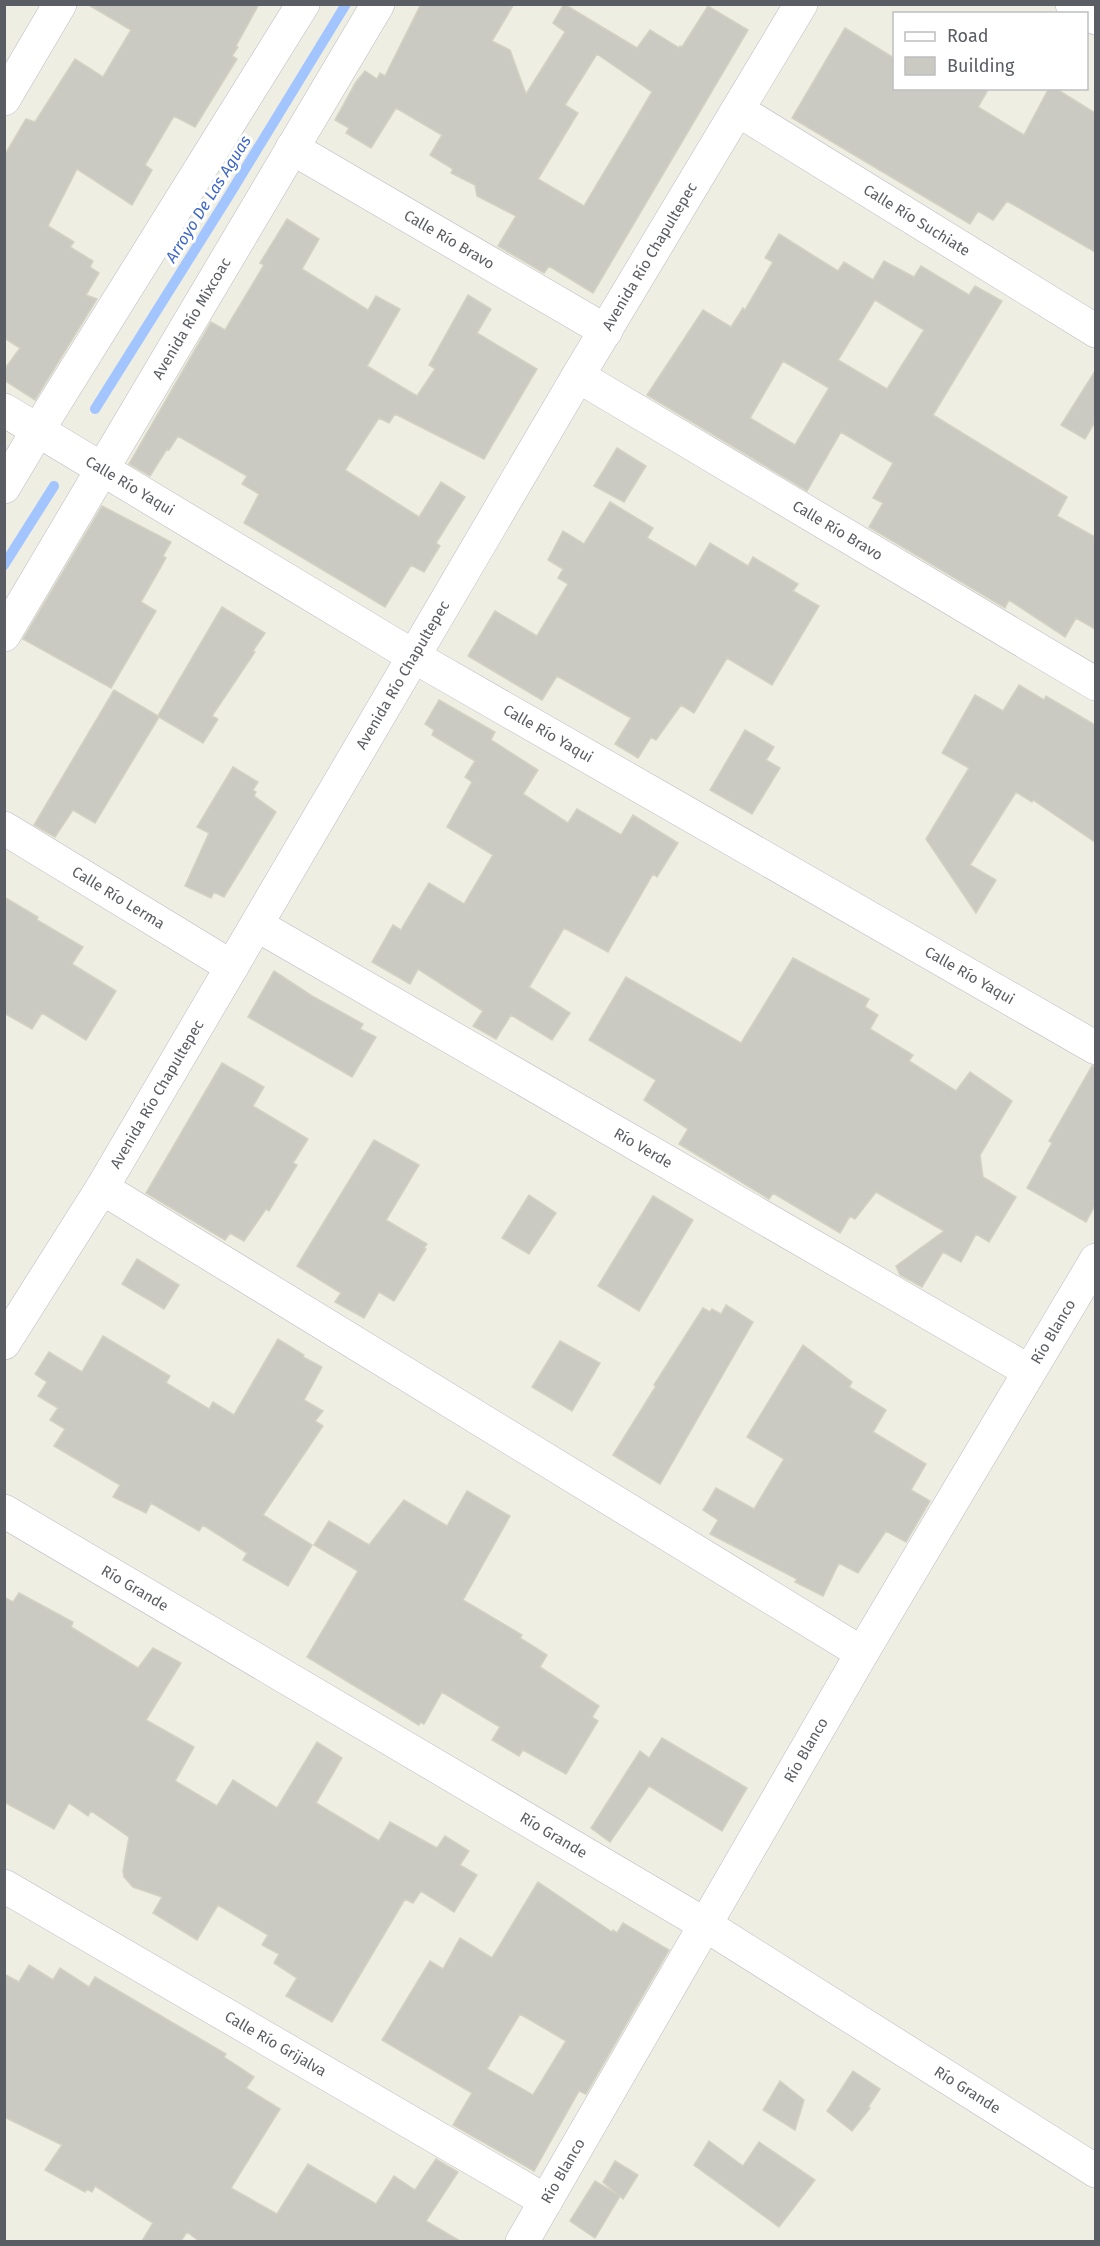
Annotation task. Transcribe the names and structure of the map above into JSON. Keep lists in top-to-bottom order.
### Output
{
  "streets": {
    "street": [
      "Calle Río Suchiate",
      "Calle Río Bravo",
      "Avenida Río Chapultepec",
      "Avenida Río Mixcoac",
      "Calle Río Yaqui",
      "Calle Río Lerma",
      "Río Verde",
      "Río Blanco",
      "Río Grande",
      "Calle Río Grijalva"
    ]
  },
  "crossings": [
    ["Calle Río Suchiate", "Avenida Río Chapultepec"],
    ["Calle Río Bravo", "Avenida Río Chapultepec"],
    ["Calle Río Bravo", "Avenida Río Mixcoac"],
    ["Avenida Río Chapultepec", "Calle Río Yaqui"],
    ["Avenida Río Chapultepec", "Calle Río Lerma"],
    ["Avenida Río Chapultepec", "Río Verde"],
    ["Avenida Río Mixcoac", "Calle Río Yaqui"],
    ["Río Verde", "Río Blanco"],
    ["Río Blanco", "Río Grande"],
    ["Río Blanco", "Calle Río Grijalva"]
  ],
  "water": ["Arroyo De Las Aguas"],
  "legend": ["Road", "Building"]
}
